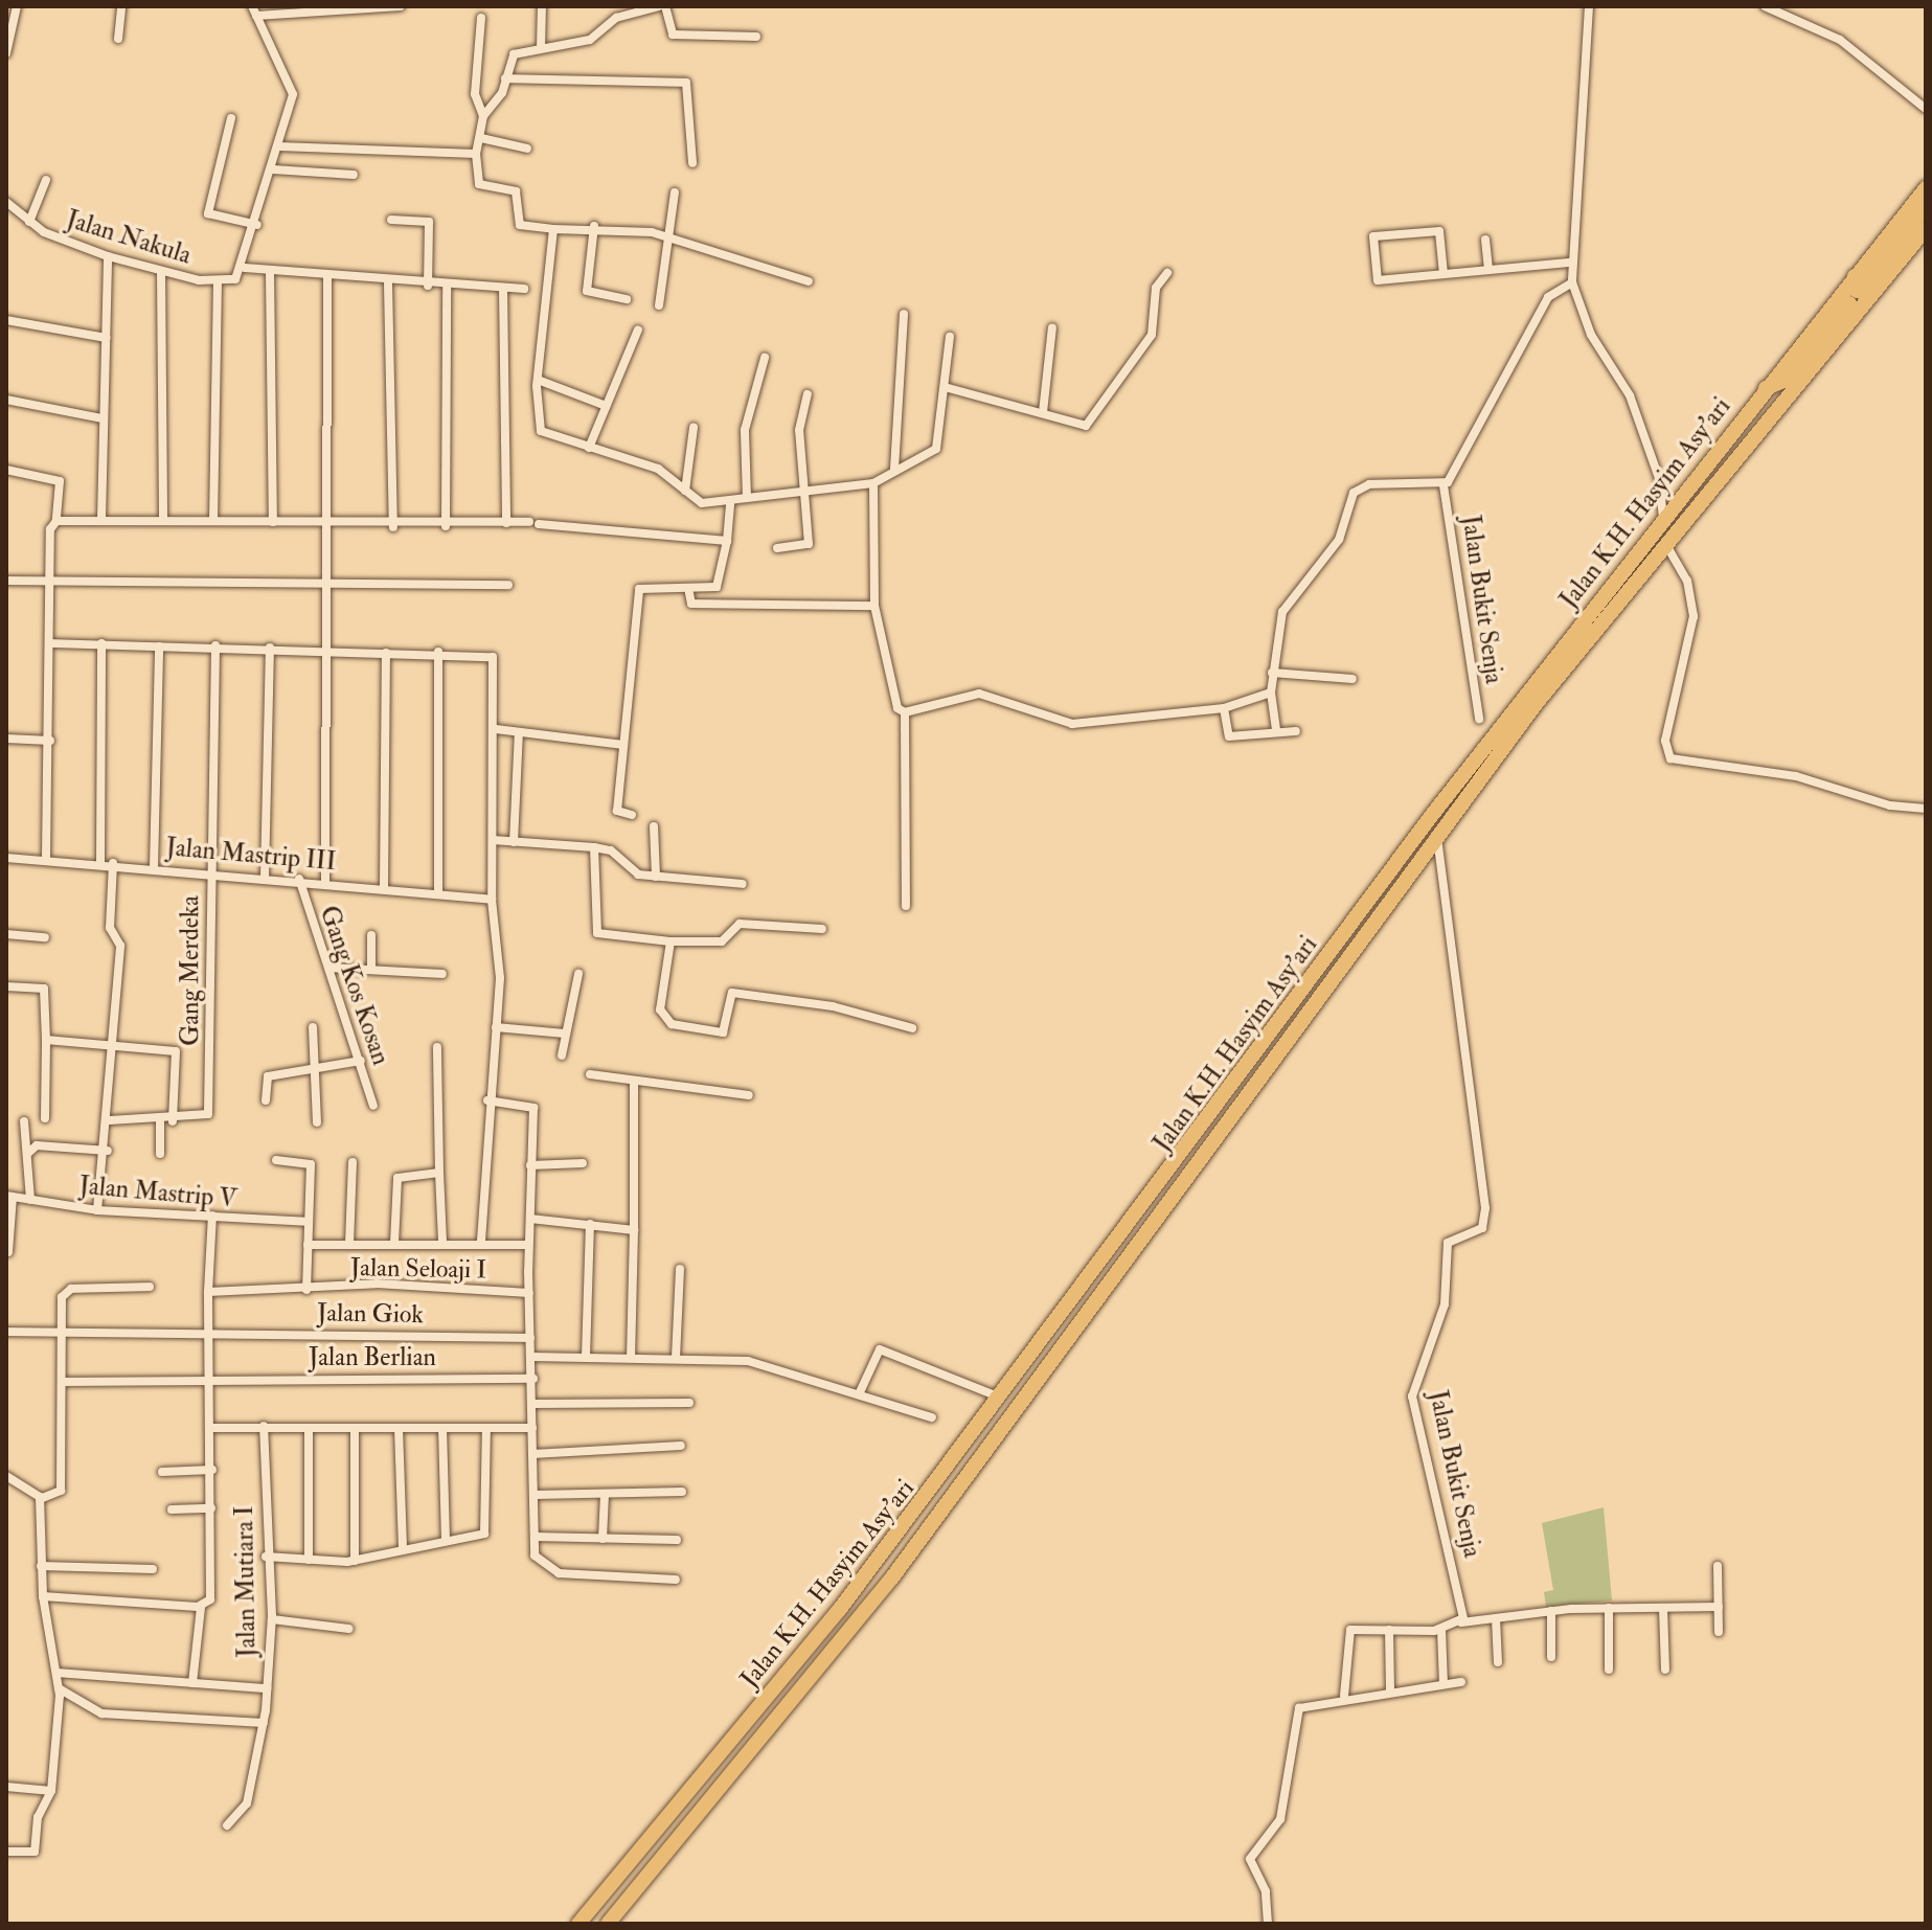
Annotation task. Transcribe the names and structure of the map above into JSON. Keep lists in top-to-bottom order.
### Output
{
  "streets": {
    "highway": ["Jalan K.H. Hasyim Asy'ari"],
    "street": [
      "Jalan Nakula",
      "Jalan Bukit Senja",
      "Jalan Mastrip III",
      "Gang Merdeka",
      "Gang Kos Kosan",
      "Jalan Mastrip V",
      "Jalan Seloaji I",
      "Jalan Giok",
      "Jalan Berlian",
      "Jalan Mutiara I"
    ]
  },
  "crossings": [
    ["Jalan K.H. Hasyim Asy'ari", "Jalan Bukit Senja"],
    ["Jalan Mastrip III", "Gang Merdeka"],
    ["Jalan Mastrip III", "Gang Kos Kosan"]
  ]
}
